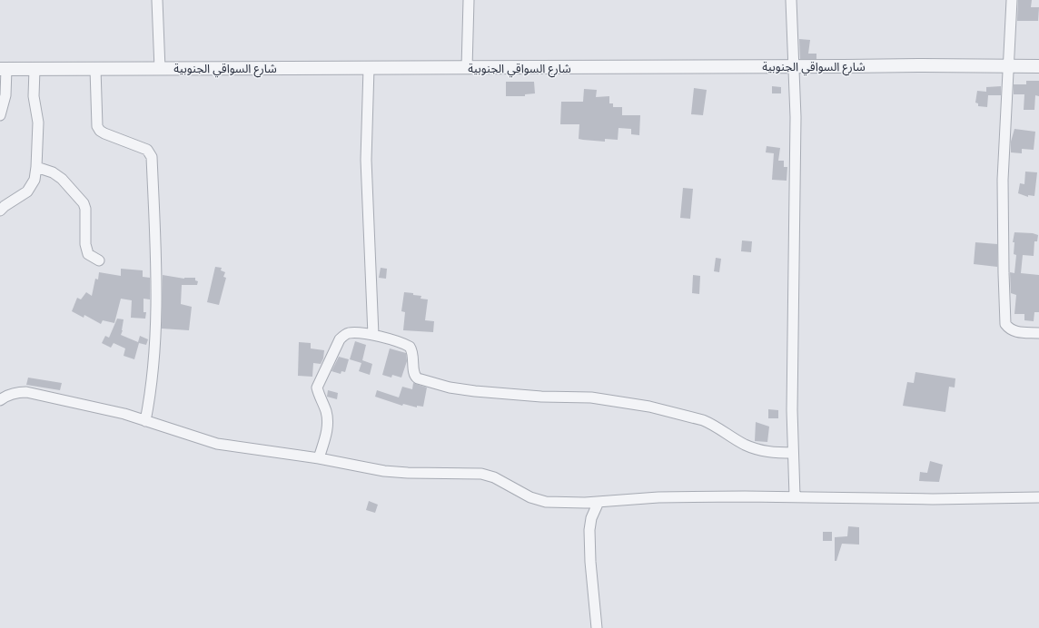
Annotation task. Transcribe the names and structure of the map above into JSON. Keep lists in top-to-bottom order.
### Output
{
  "streets": {
    "street": ["شارع السواقي الجنوبية"]
  }
}
